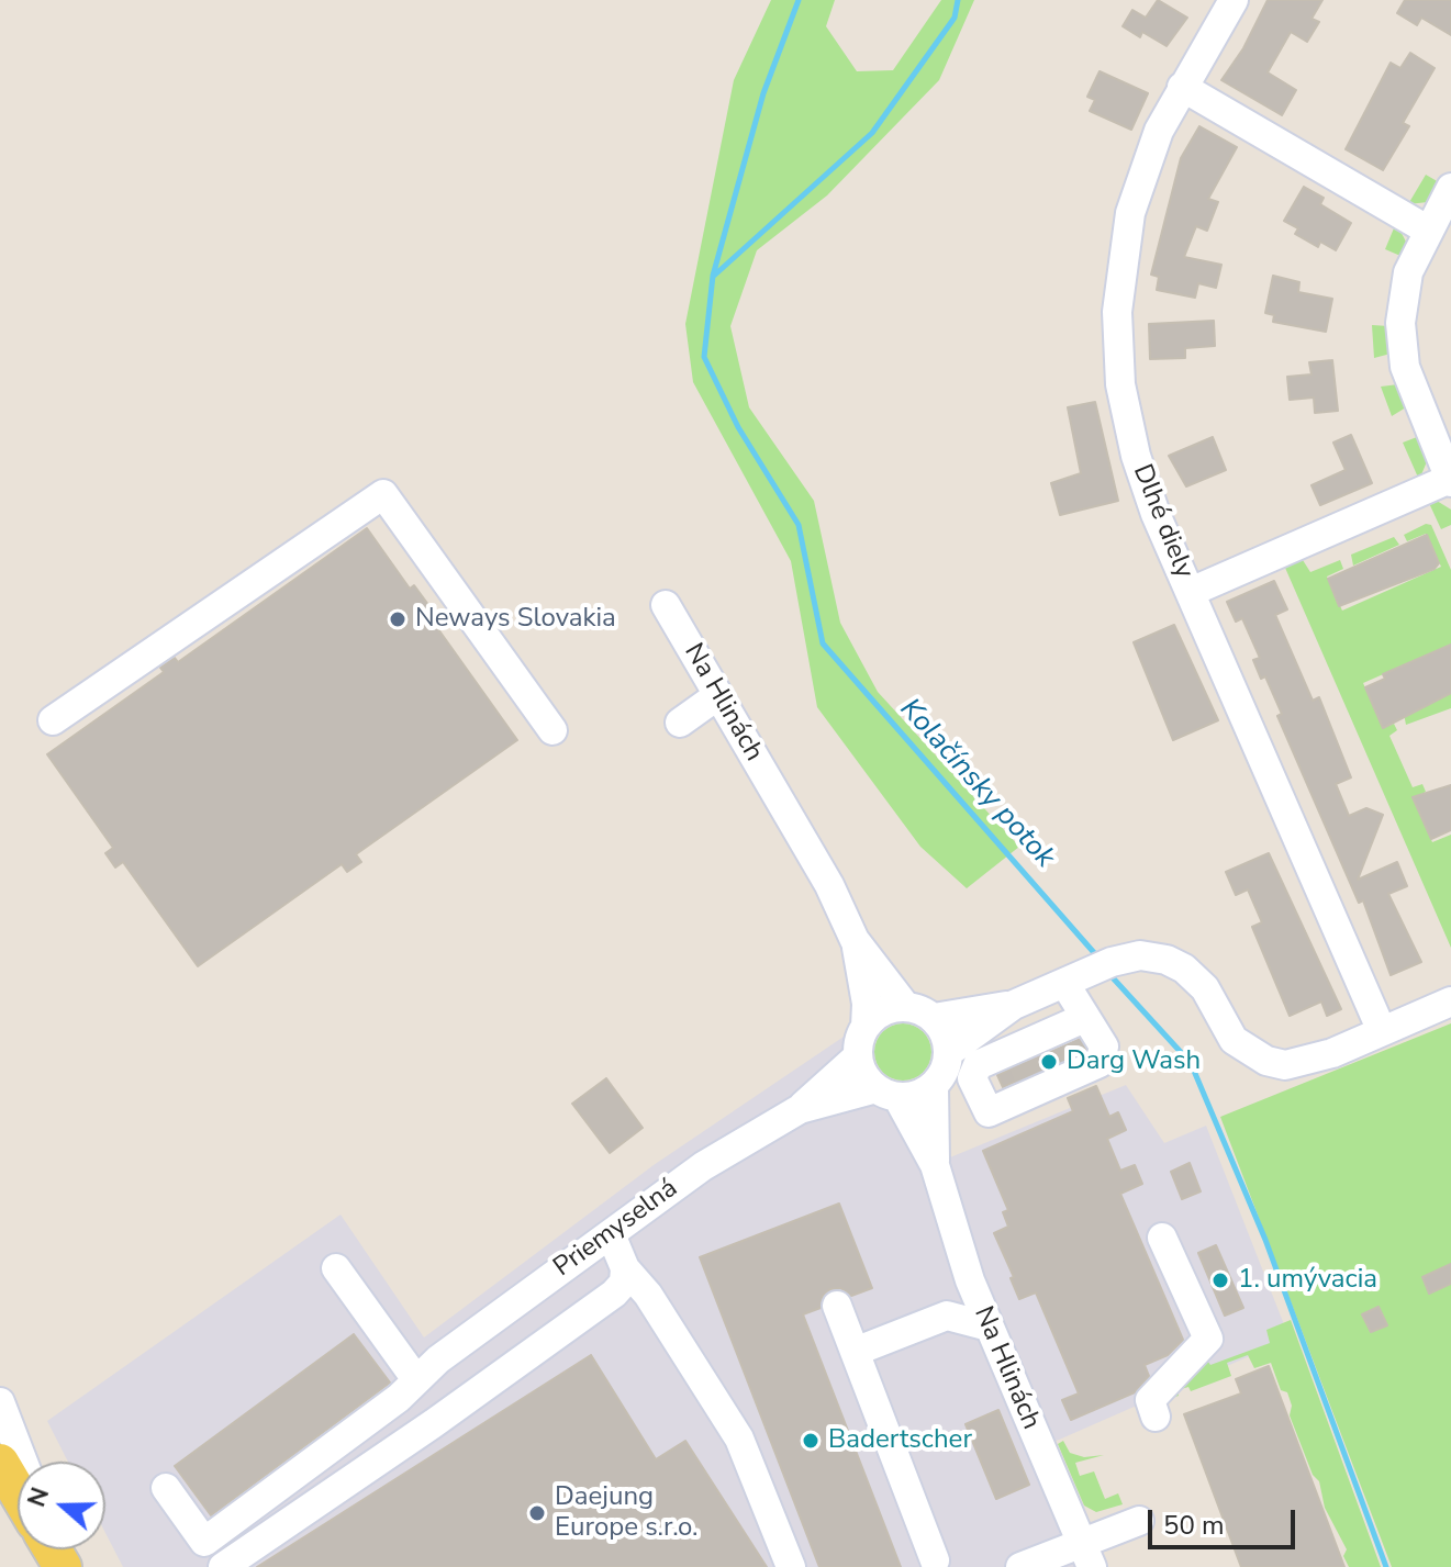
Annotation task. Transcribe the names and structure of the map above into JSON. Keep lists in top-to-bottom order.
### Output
{
  "streets": {
    "street": ["Dlhé diely", "Na Hlinách", "Priemyselná"]
  },
  "crossings": [
    ["Na Hlinách", "Priemyselná"]
  ],
  "water": ["Kolačínsky potok"],
  "places": [
    "Neways Slovakia",
    "Darg Wash",
    "1. umývacia",
    "Badertscher",
    "Daejung Europe s.r.o."
  ],
  "scale_bar": "50 m",
  "north": "left"
}
